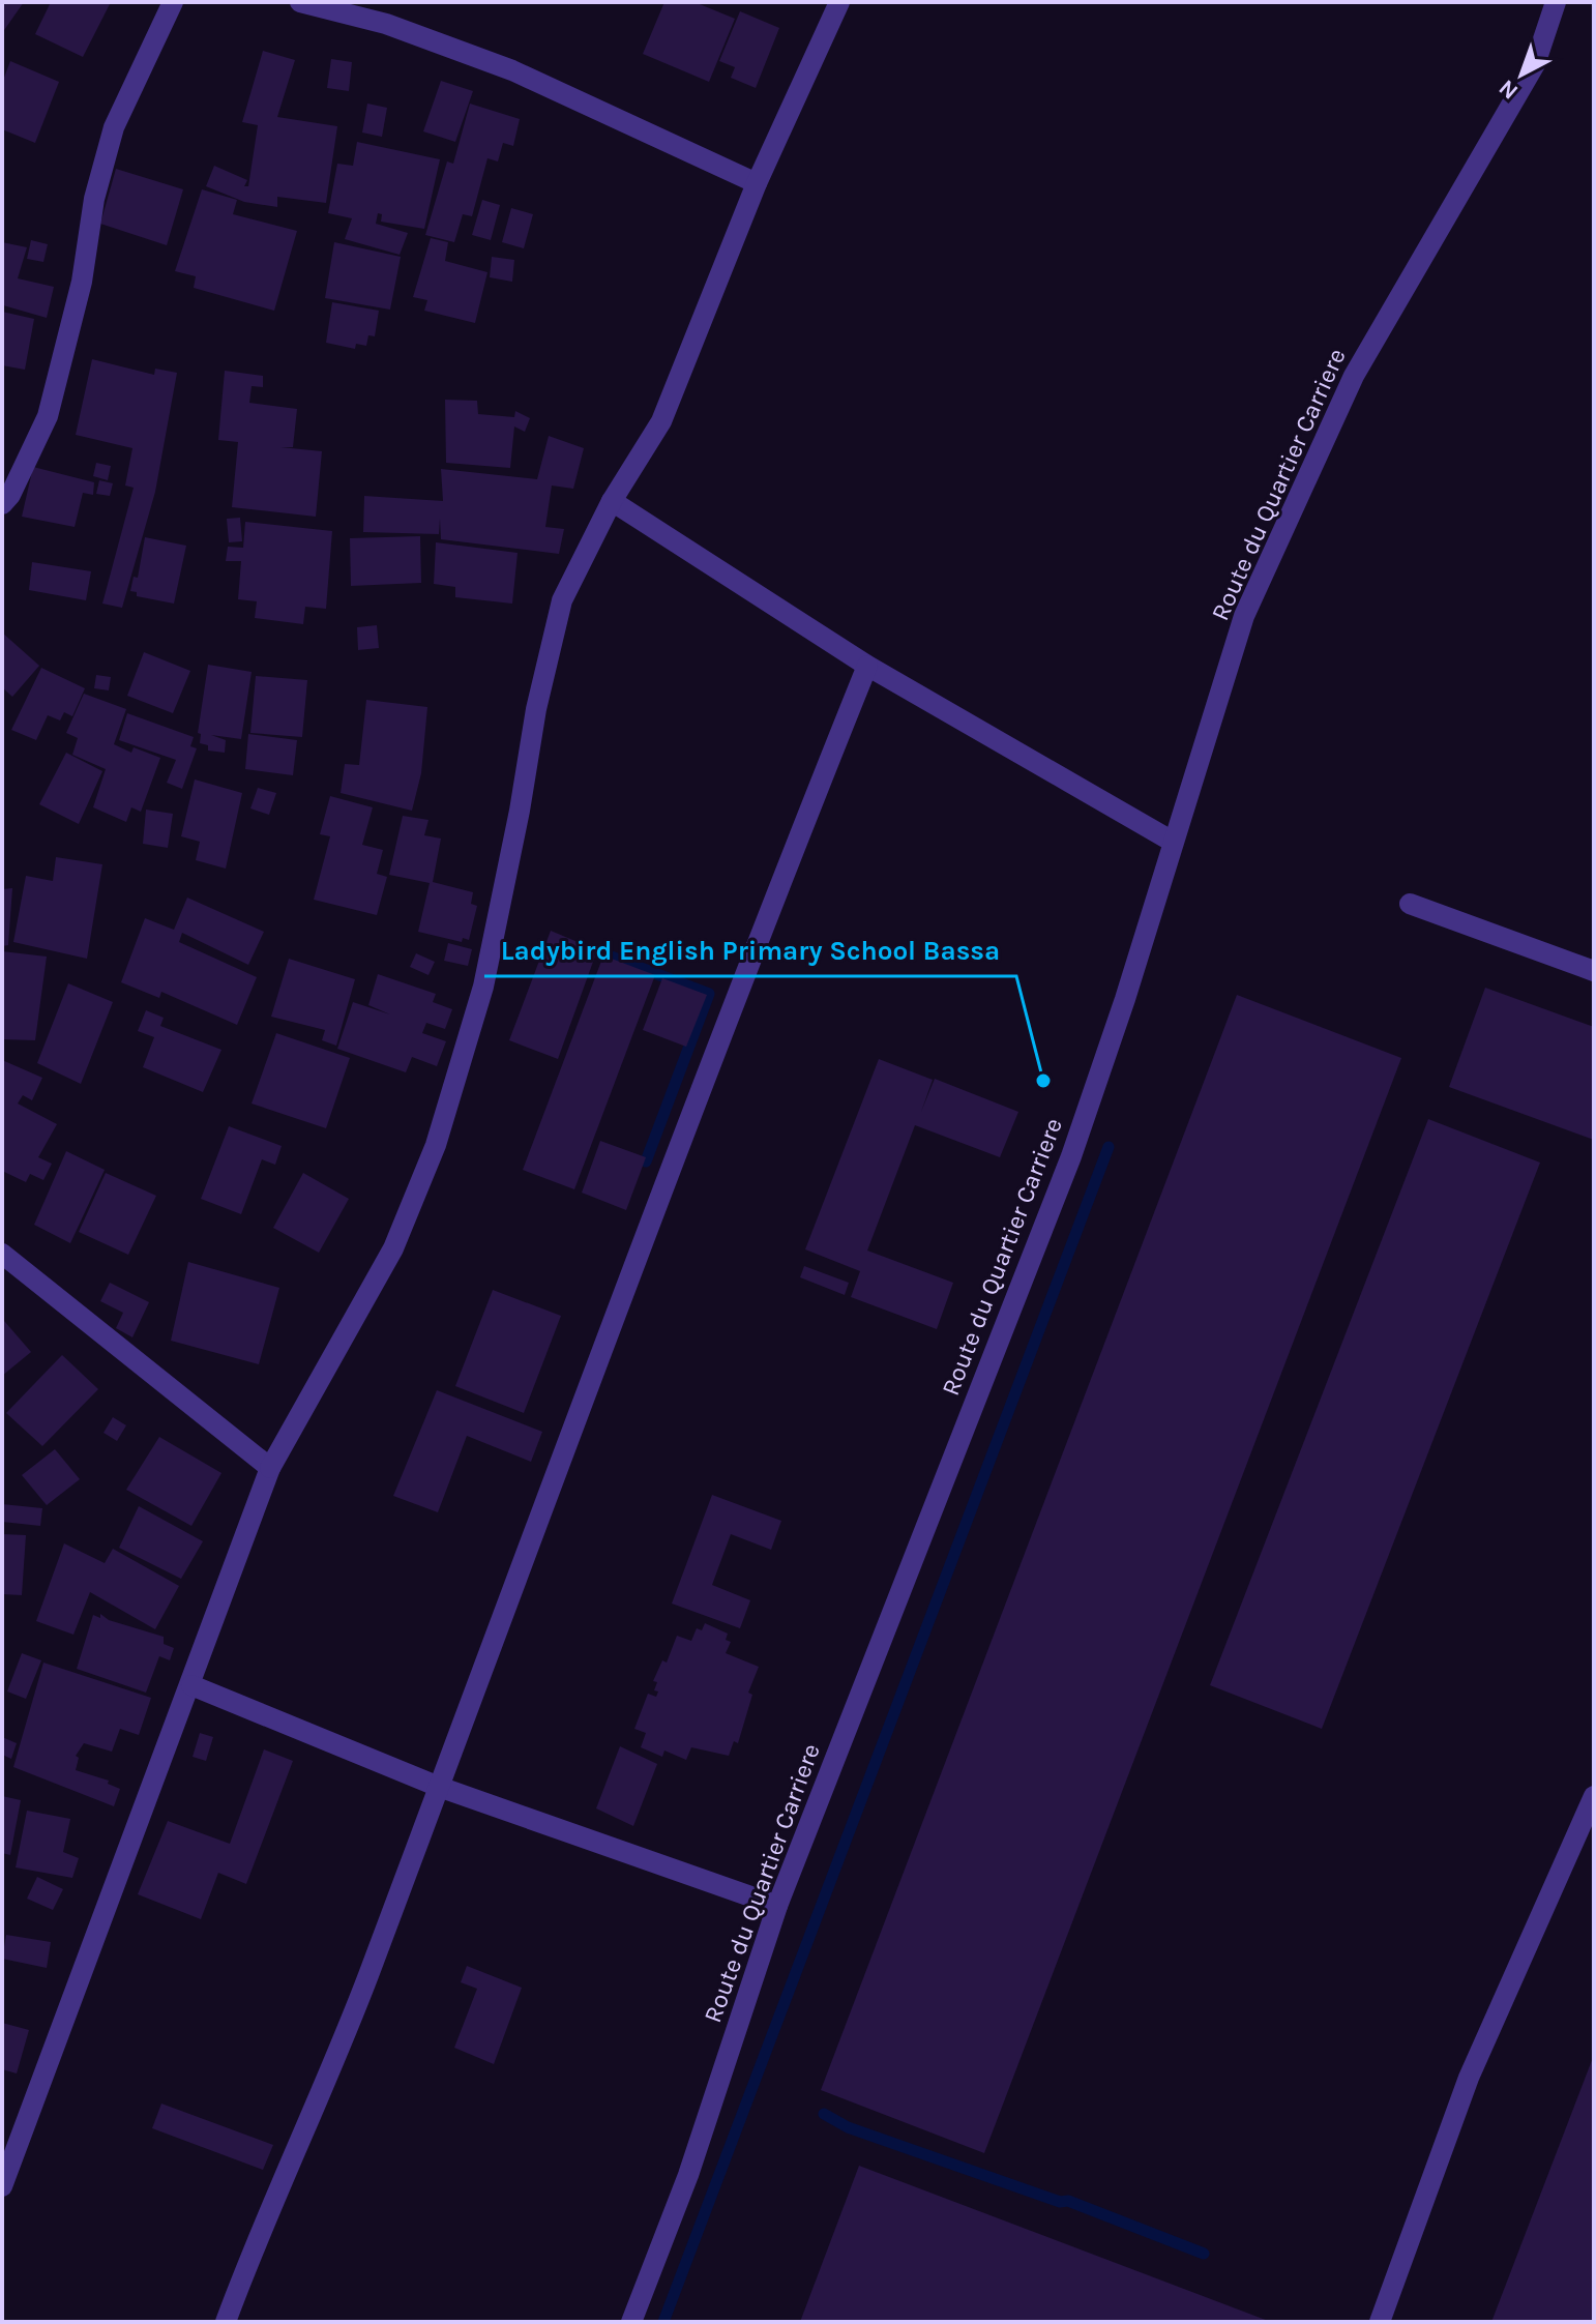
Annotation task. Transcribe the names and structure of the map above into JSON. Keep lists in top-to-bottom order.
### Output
{
  "streets": {
    "street": ["Route du Quartier Carriere"]
  },
  "places": ["Ladybird English Primary School Bassa"],
  "north": "bottom left"
}
